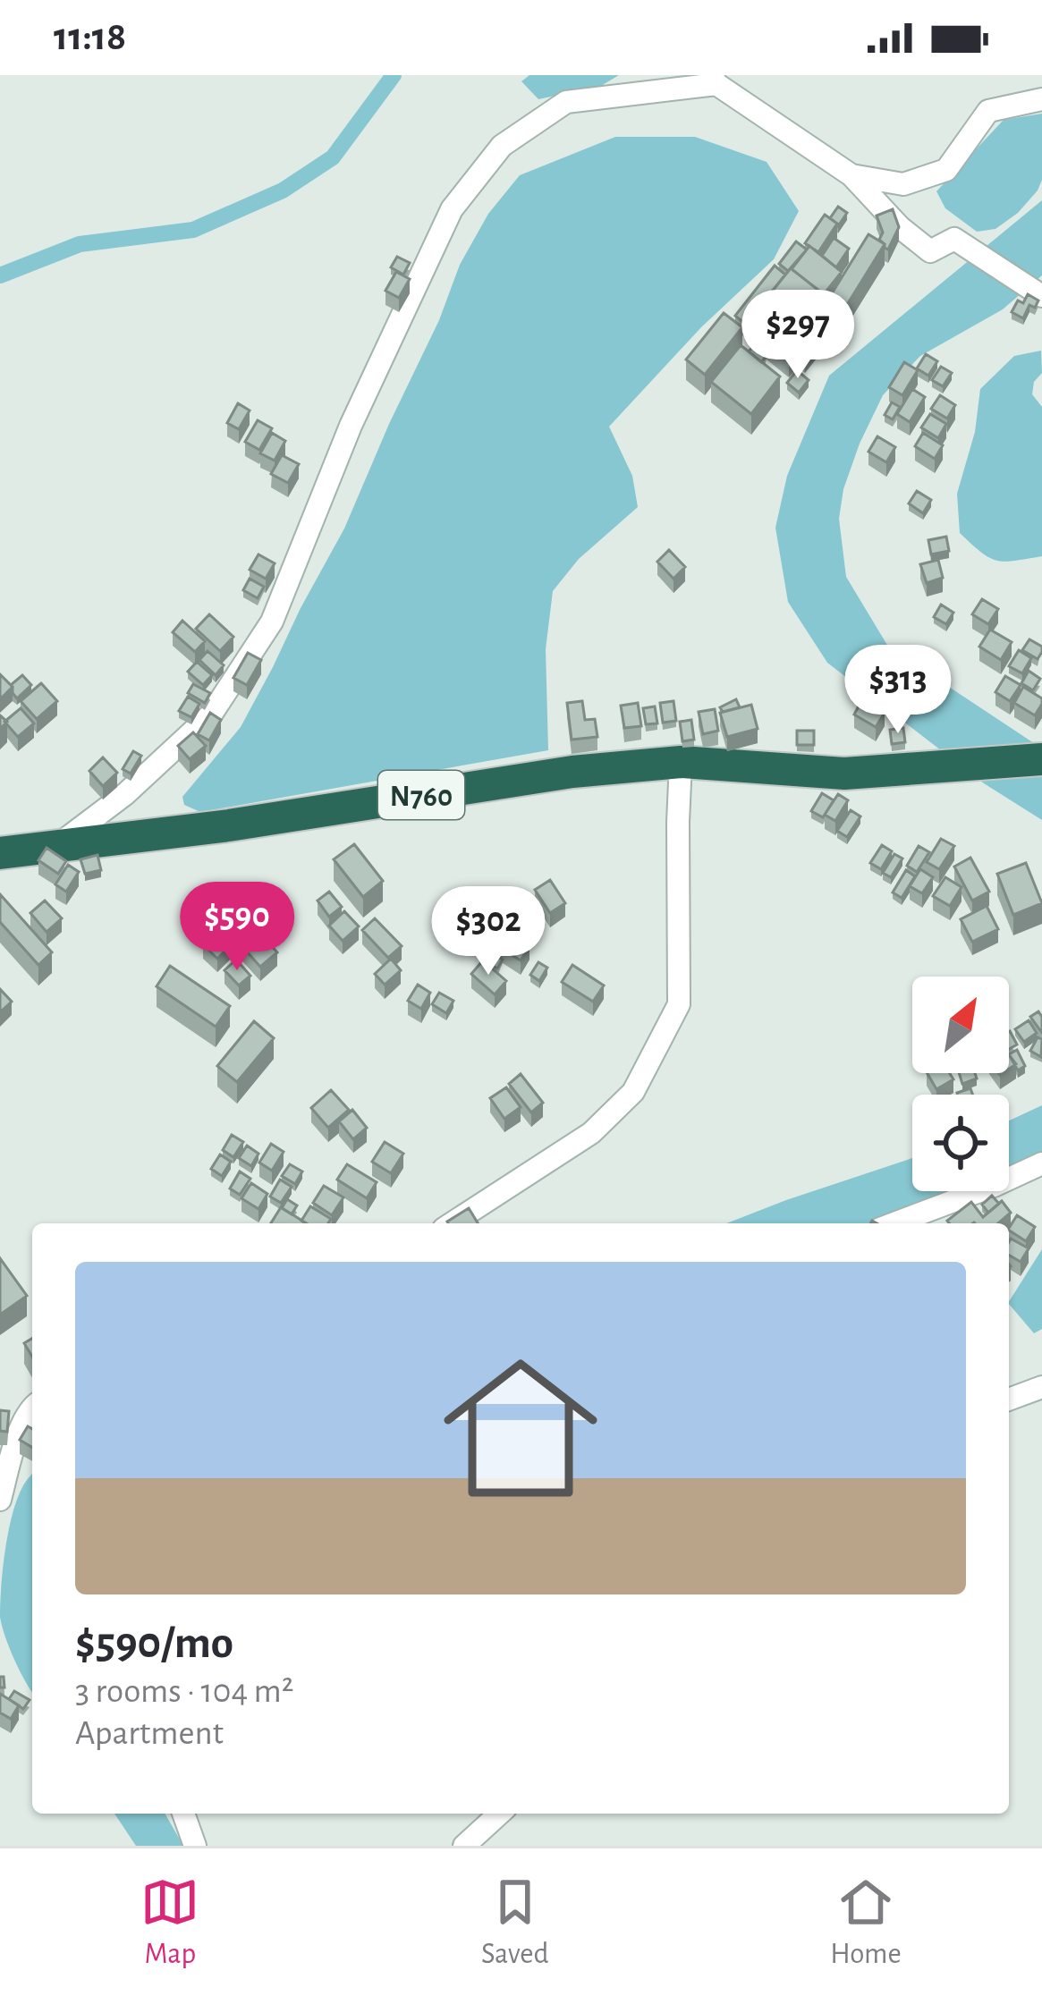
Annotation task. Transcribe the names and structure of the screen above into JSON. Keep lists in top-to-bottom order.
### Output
{
  "streets": {
    "highway": ["N760"]
  },
  "north": "top right",
  "page": {
    "status": "11:18",
    "price": [
      "$297",
      "$313",
      "$590",
      "$302"
    ],
    "list": [
      {
        "name": "$590/mo",
        "note": "3 rooms · 104 m² · Apartment"
      }
    ],
    "tabs": ["Map", "Saved", "Home"]
  }
}
